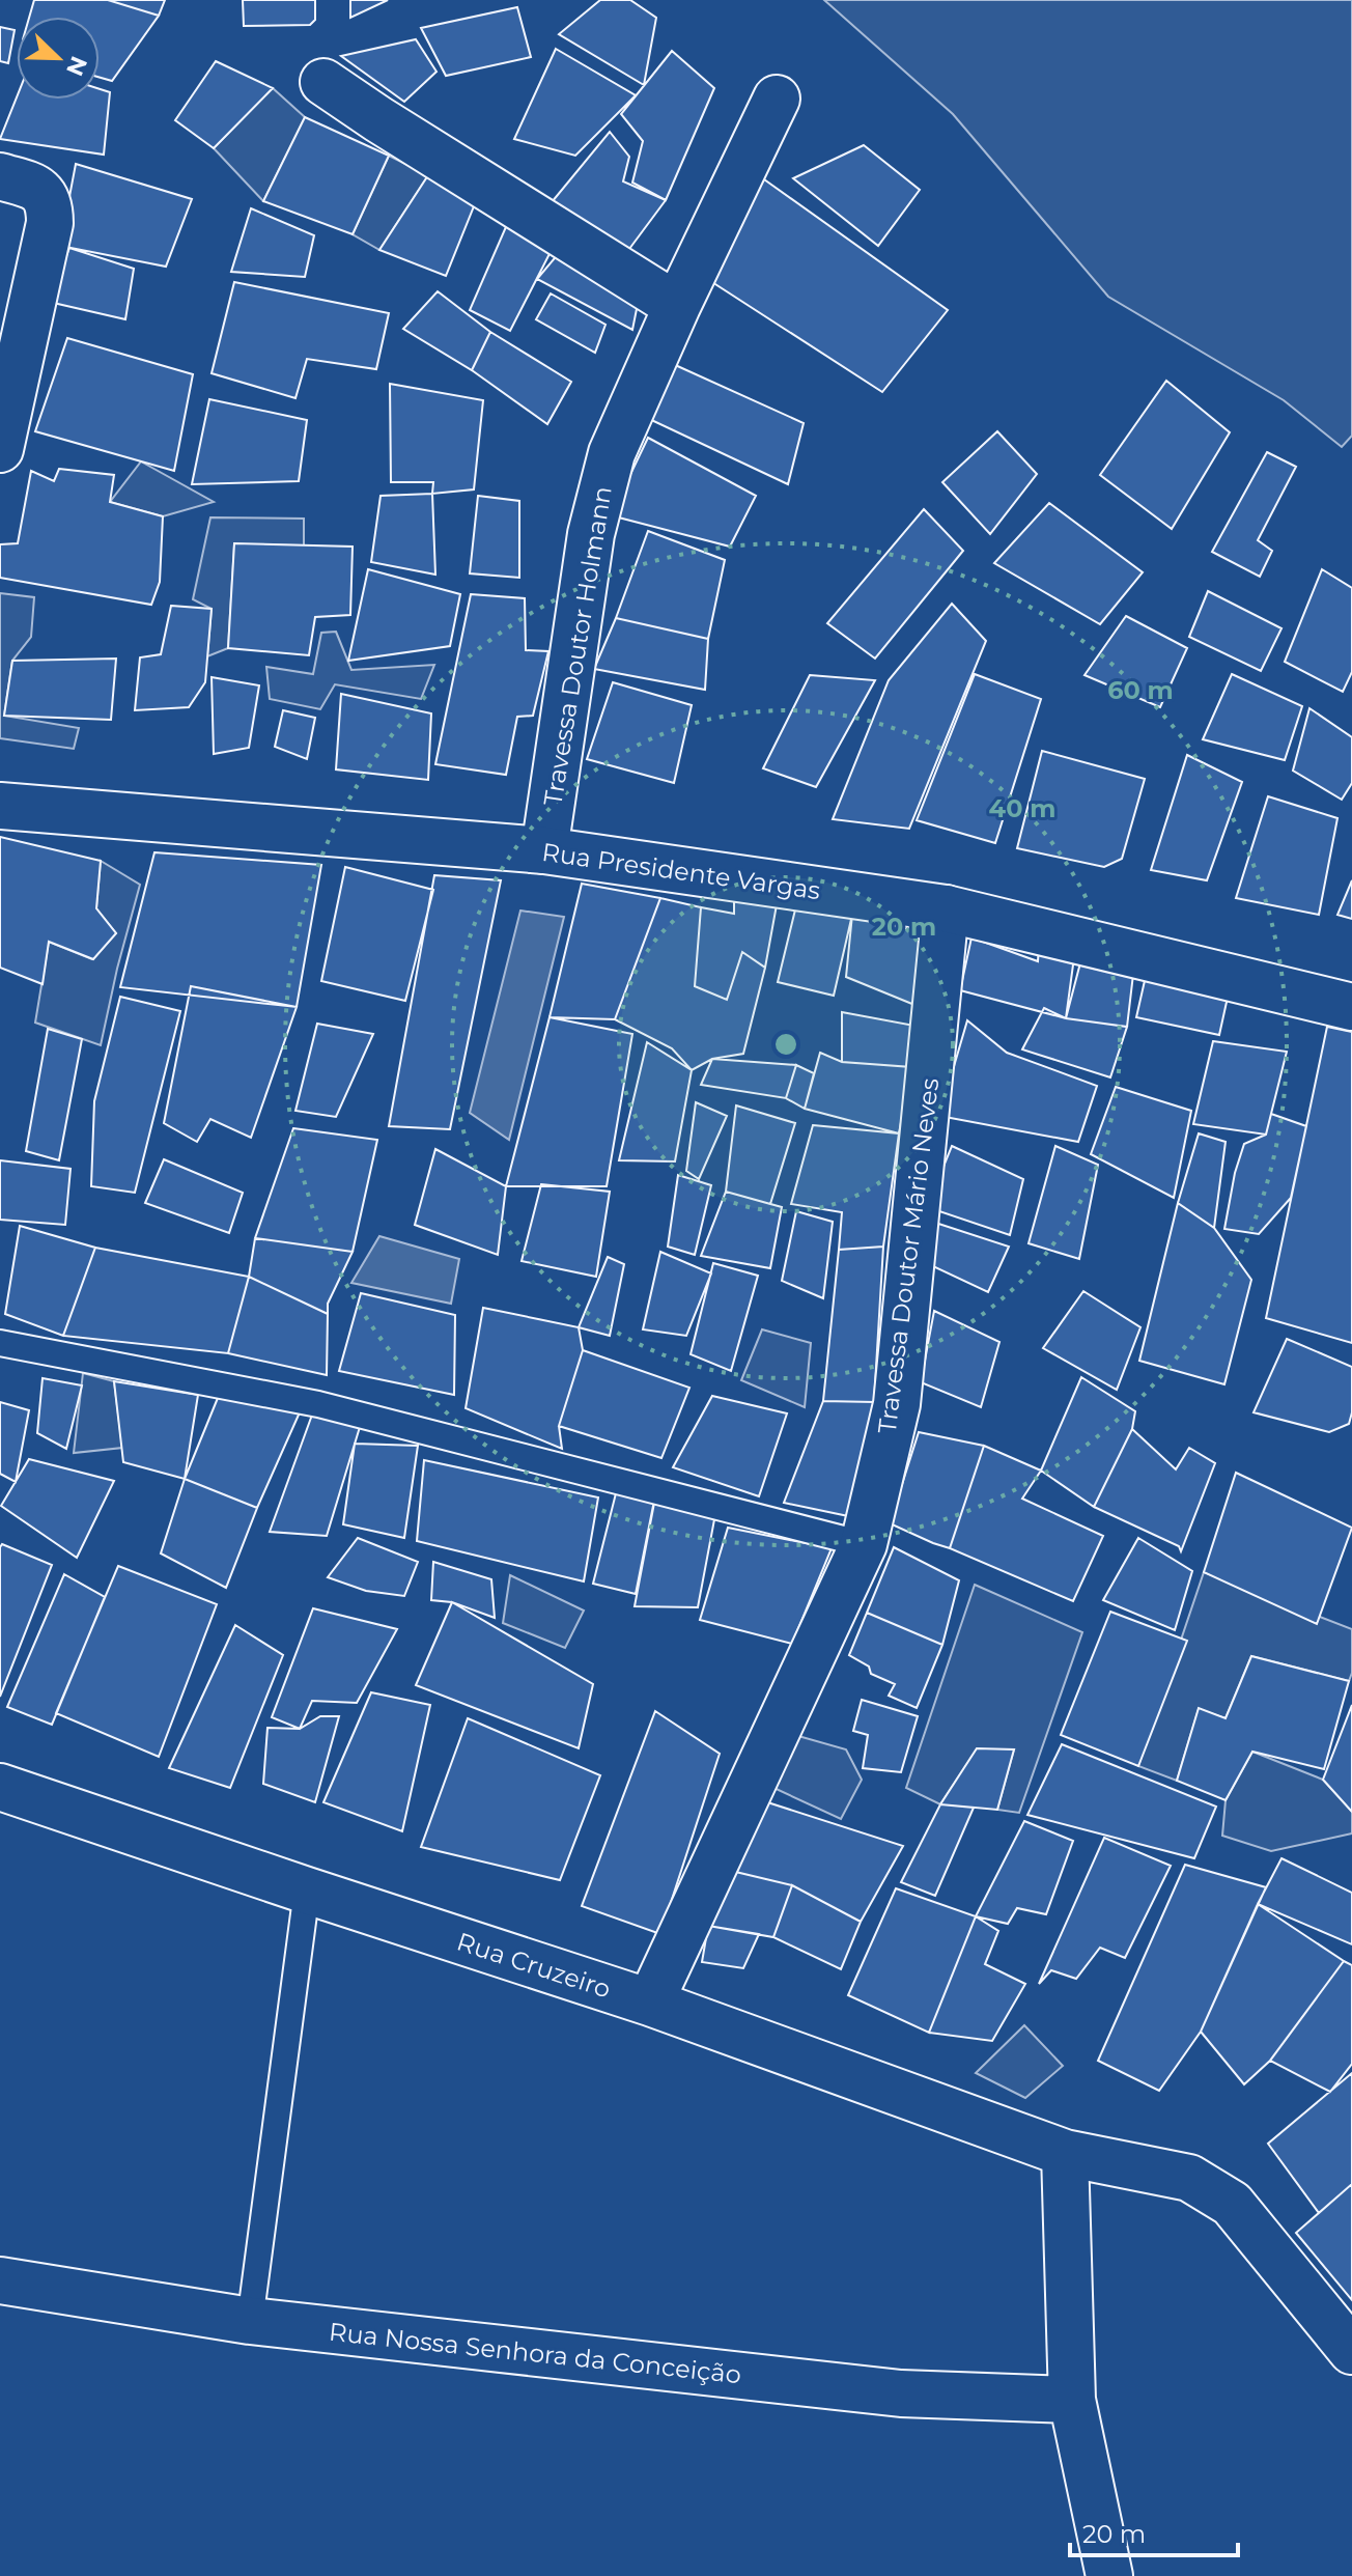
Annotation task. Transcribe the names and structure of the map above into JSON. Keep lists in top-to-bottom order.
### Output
{
  "streets": {
    "street": [
      "Travessa Doutor Holmann",
      "Rua Presidente Vargas",
      "Travessa Doutor Mário Neves",
      "Rua Cruzeiro",
      "Rua Nossa Senhora da Conceição"
    ]
  },
  "crossings": [
    ["Travessa Doutor Holmann", "Rua Presidente Vargas"],
    ["Rua Presidente Vargas", "Travessa Doutor Mário Neves"],
    ["Travessa Doutor Mário Neves", "Rua Cruzeiro"]
  ],
  "scale_bar": "20 m",
  "north": "bottom right",
  "rings": ["60 m", "40 m", "20 m"]
}
